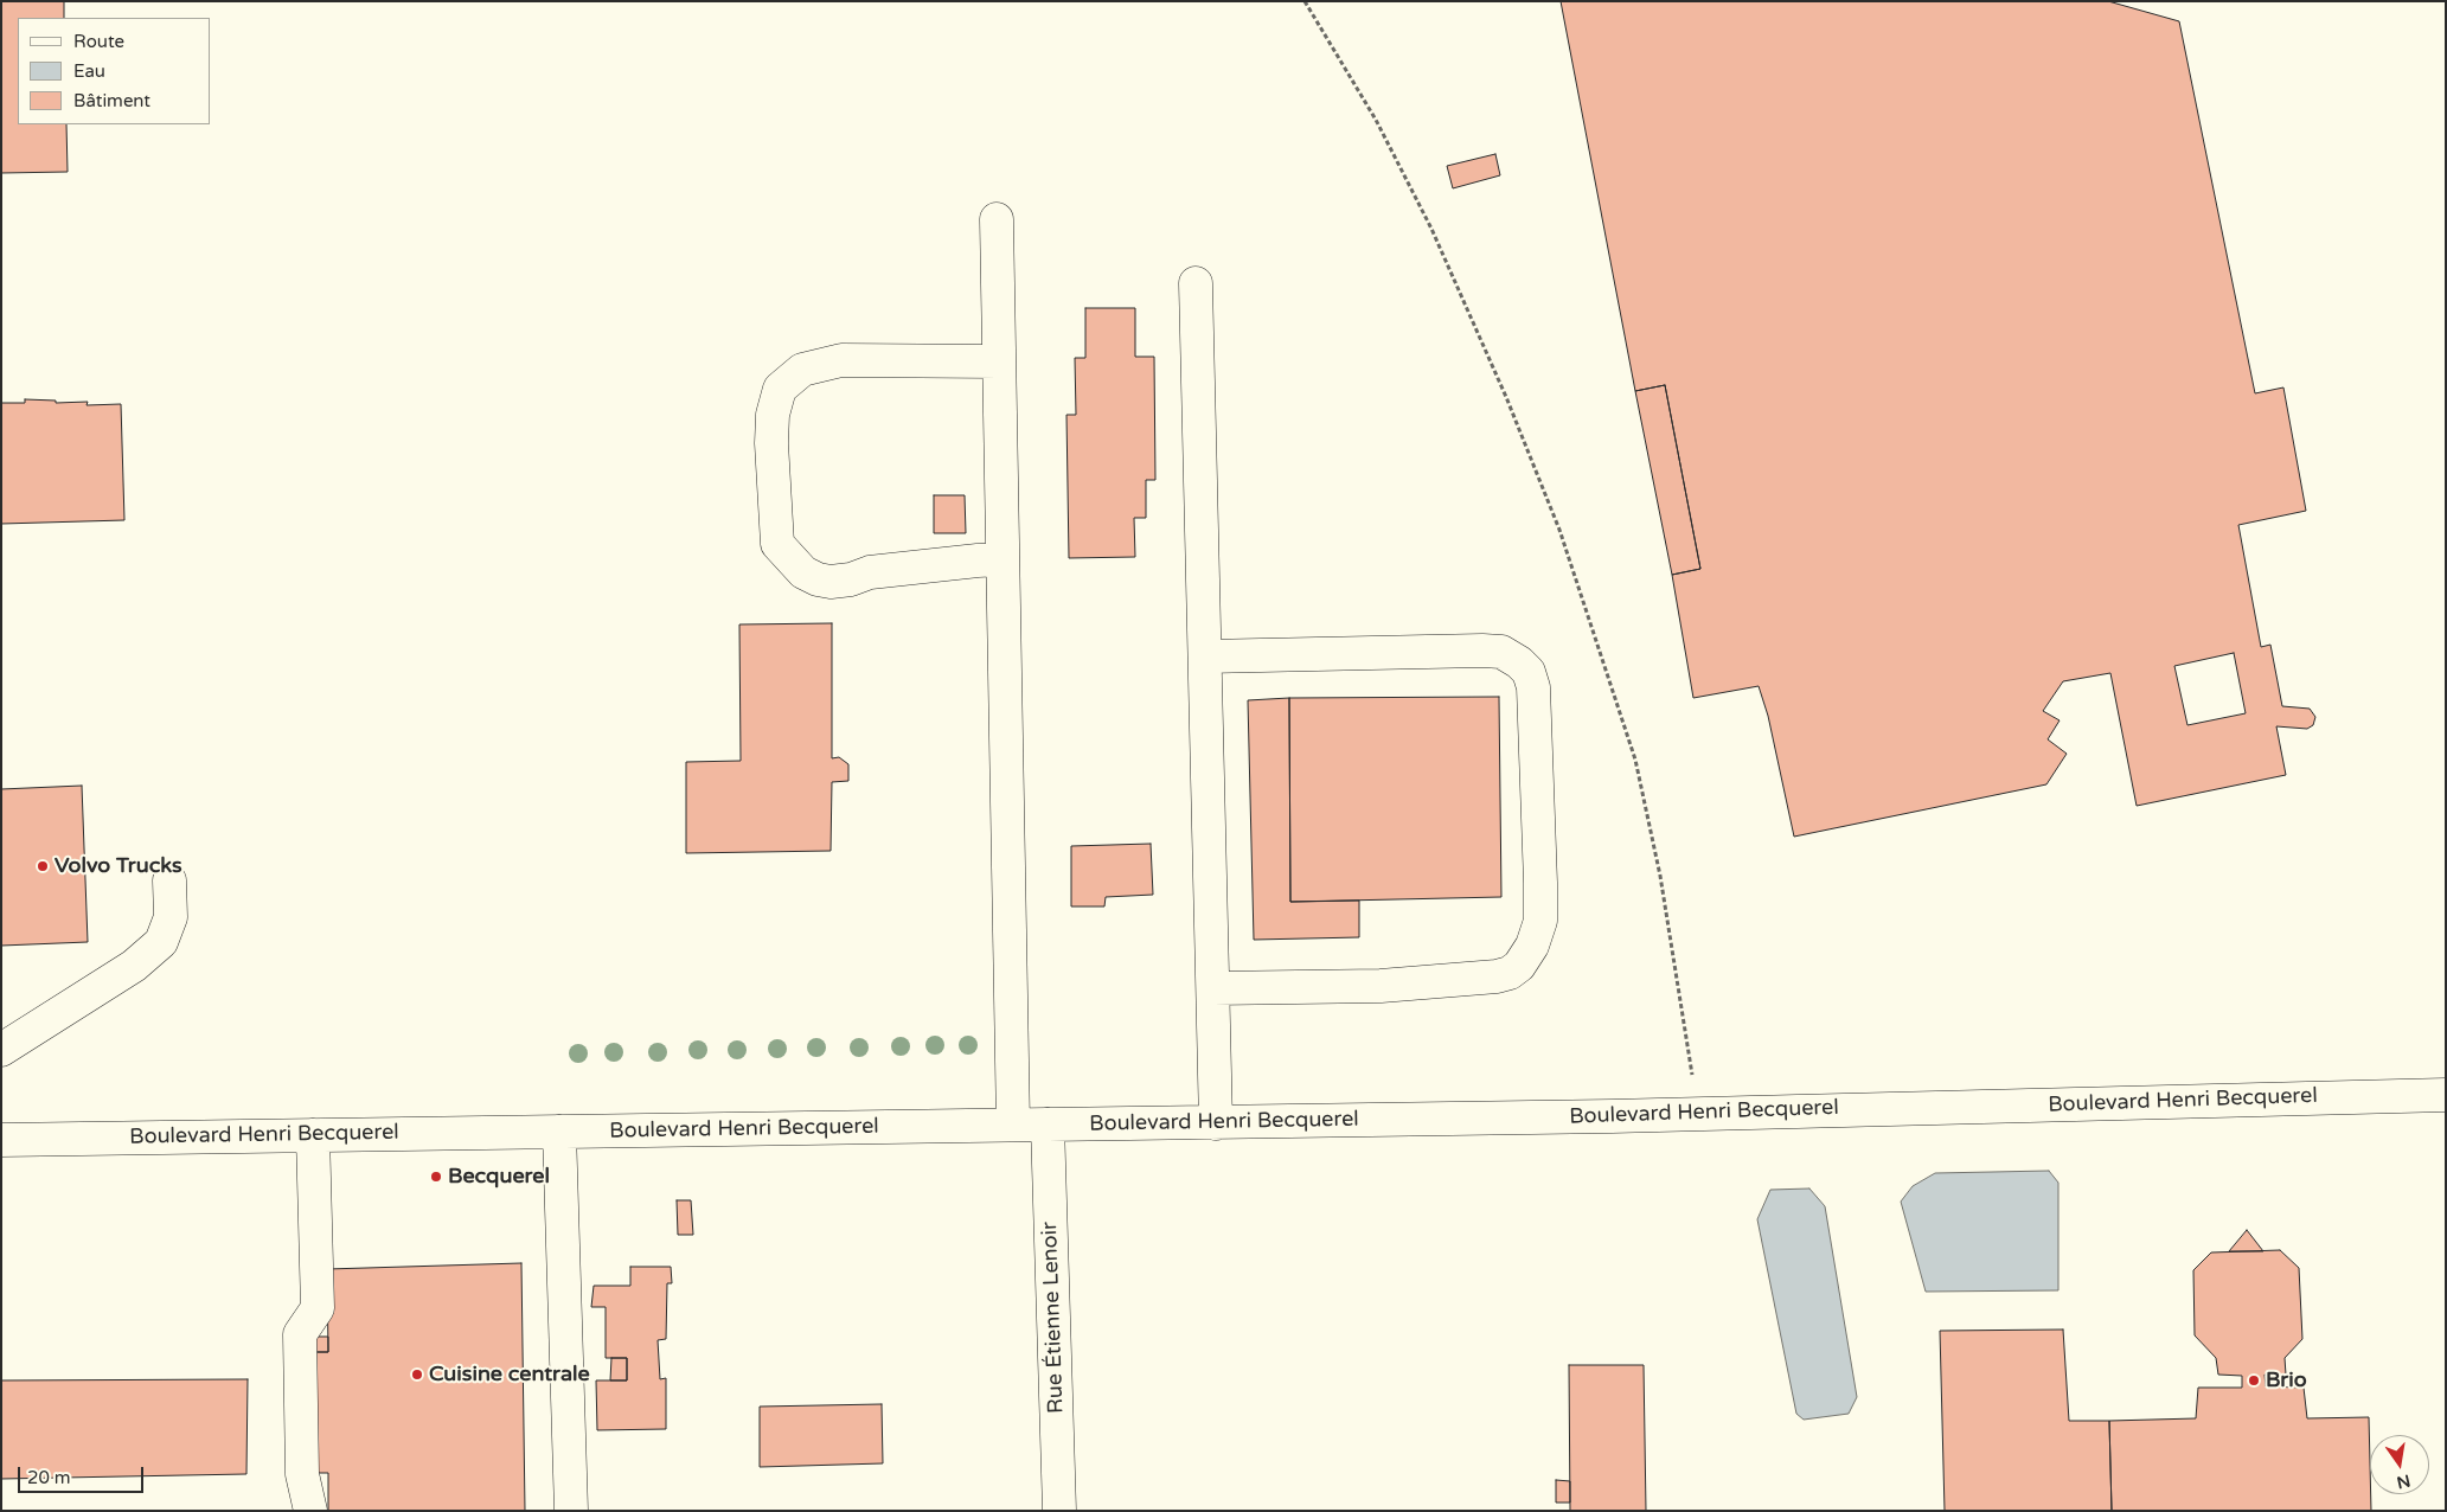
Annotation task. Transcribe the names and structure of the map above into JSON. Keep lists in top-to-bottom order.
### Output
{
  "streets": {
    "street": ["Boulevard Henri Becquerel", "Rue Étienne Lenoir"]
  },
  "crossings": [
    ["Boulevard Henri Becquerel", "Rue Étienne Lenoir"]
  ],
  "places": [
    "Volvo Trucks",
    "Becquerel",
    "Cuisine centrale",
    "Brio"
  ],
  "legend": ["Route", "Eau", "Bâtiment"],
  "scale_bar": "20 m",
  "north": "bottom"
}
